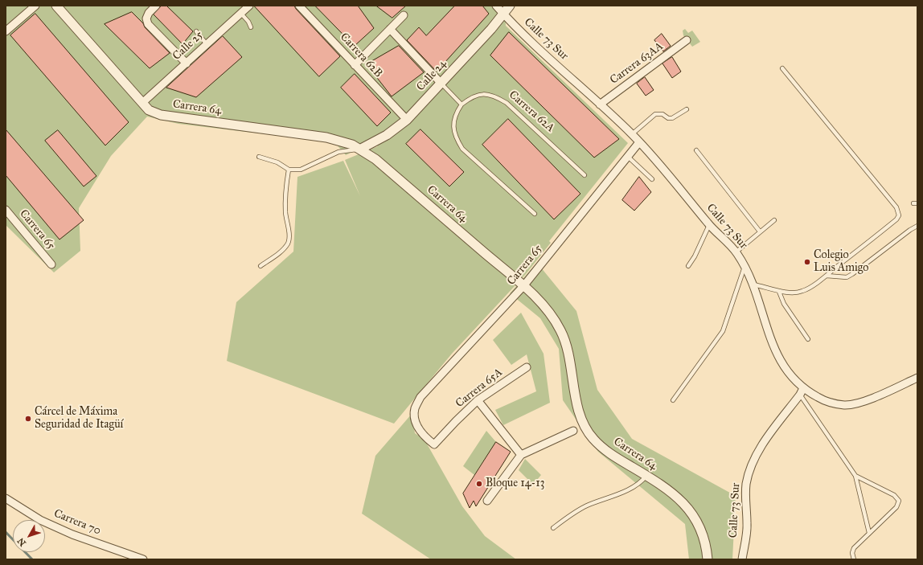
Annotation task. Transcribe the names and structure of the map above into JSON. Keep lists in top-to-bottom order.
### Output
{
  "streets": {
    "street": [
      "Calle 73 Sur",
      "Calle 25",
      "Carrera 62B",
      "Carrera 63AA",
      "Calle 24",
      "Carrera 64",
      "Carrera 65",
      "Carrera 65A",
      "Carrera 70"
    ],
    "lane": ["Carrera 62A"]
  },
  "crossings": [
    ["Calle 73 Sur", "Carrera 63AA"],
    ["Calle 73 Sur", "Calle 24"],
    ["Calle 73 Sur", "Carrera 65"],
    ["Calle 25", "Carrera 64"],
    ["Carrera 62B", "Calle 24"],
    ["Calle 24", "Carrera 64"],
    ["Carrera 64", "Carrera 65"],
    ["Carrera 65", "Carrera 65A"]
  ],
  "places": ["Colegio Luis Amigo", "Cárcel de Máxima Seguridad de Itagüí", "Bloque 14-13"],
  "north": "bottom left"
}
